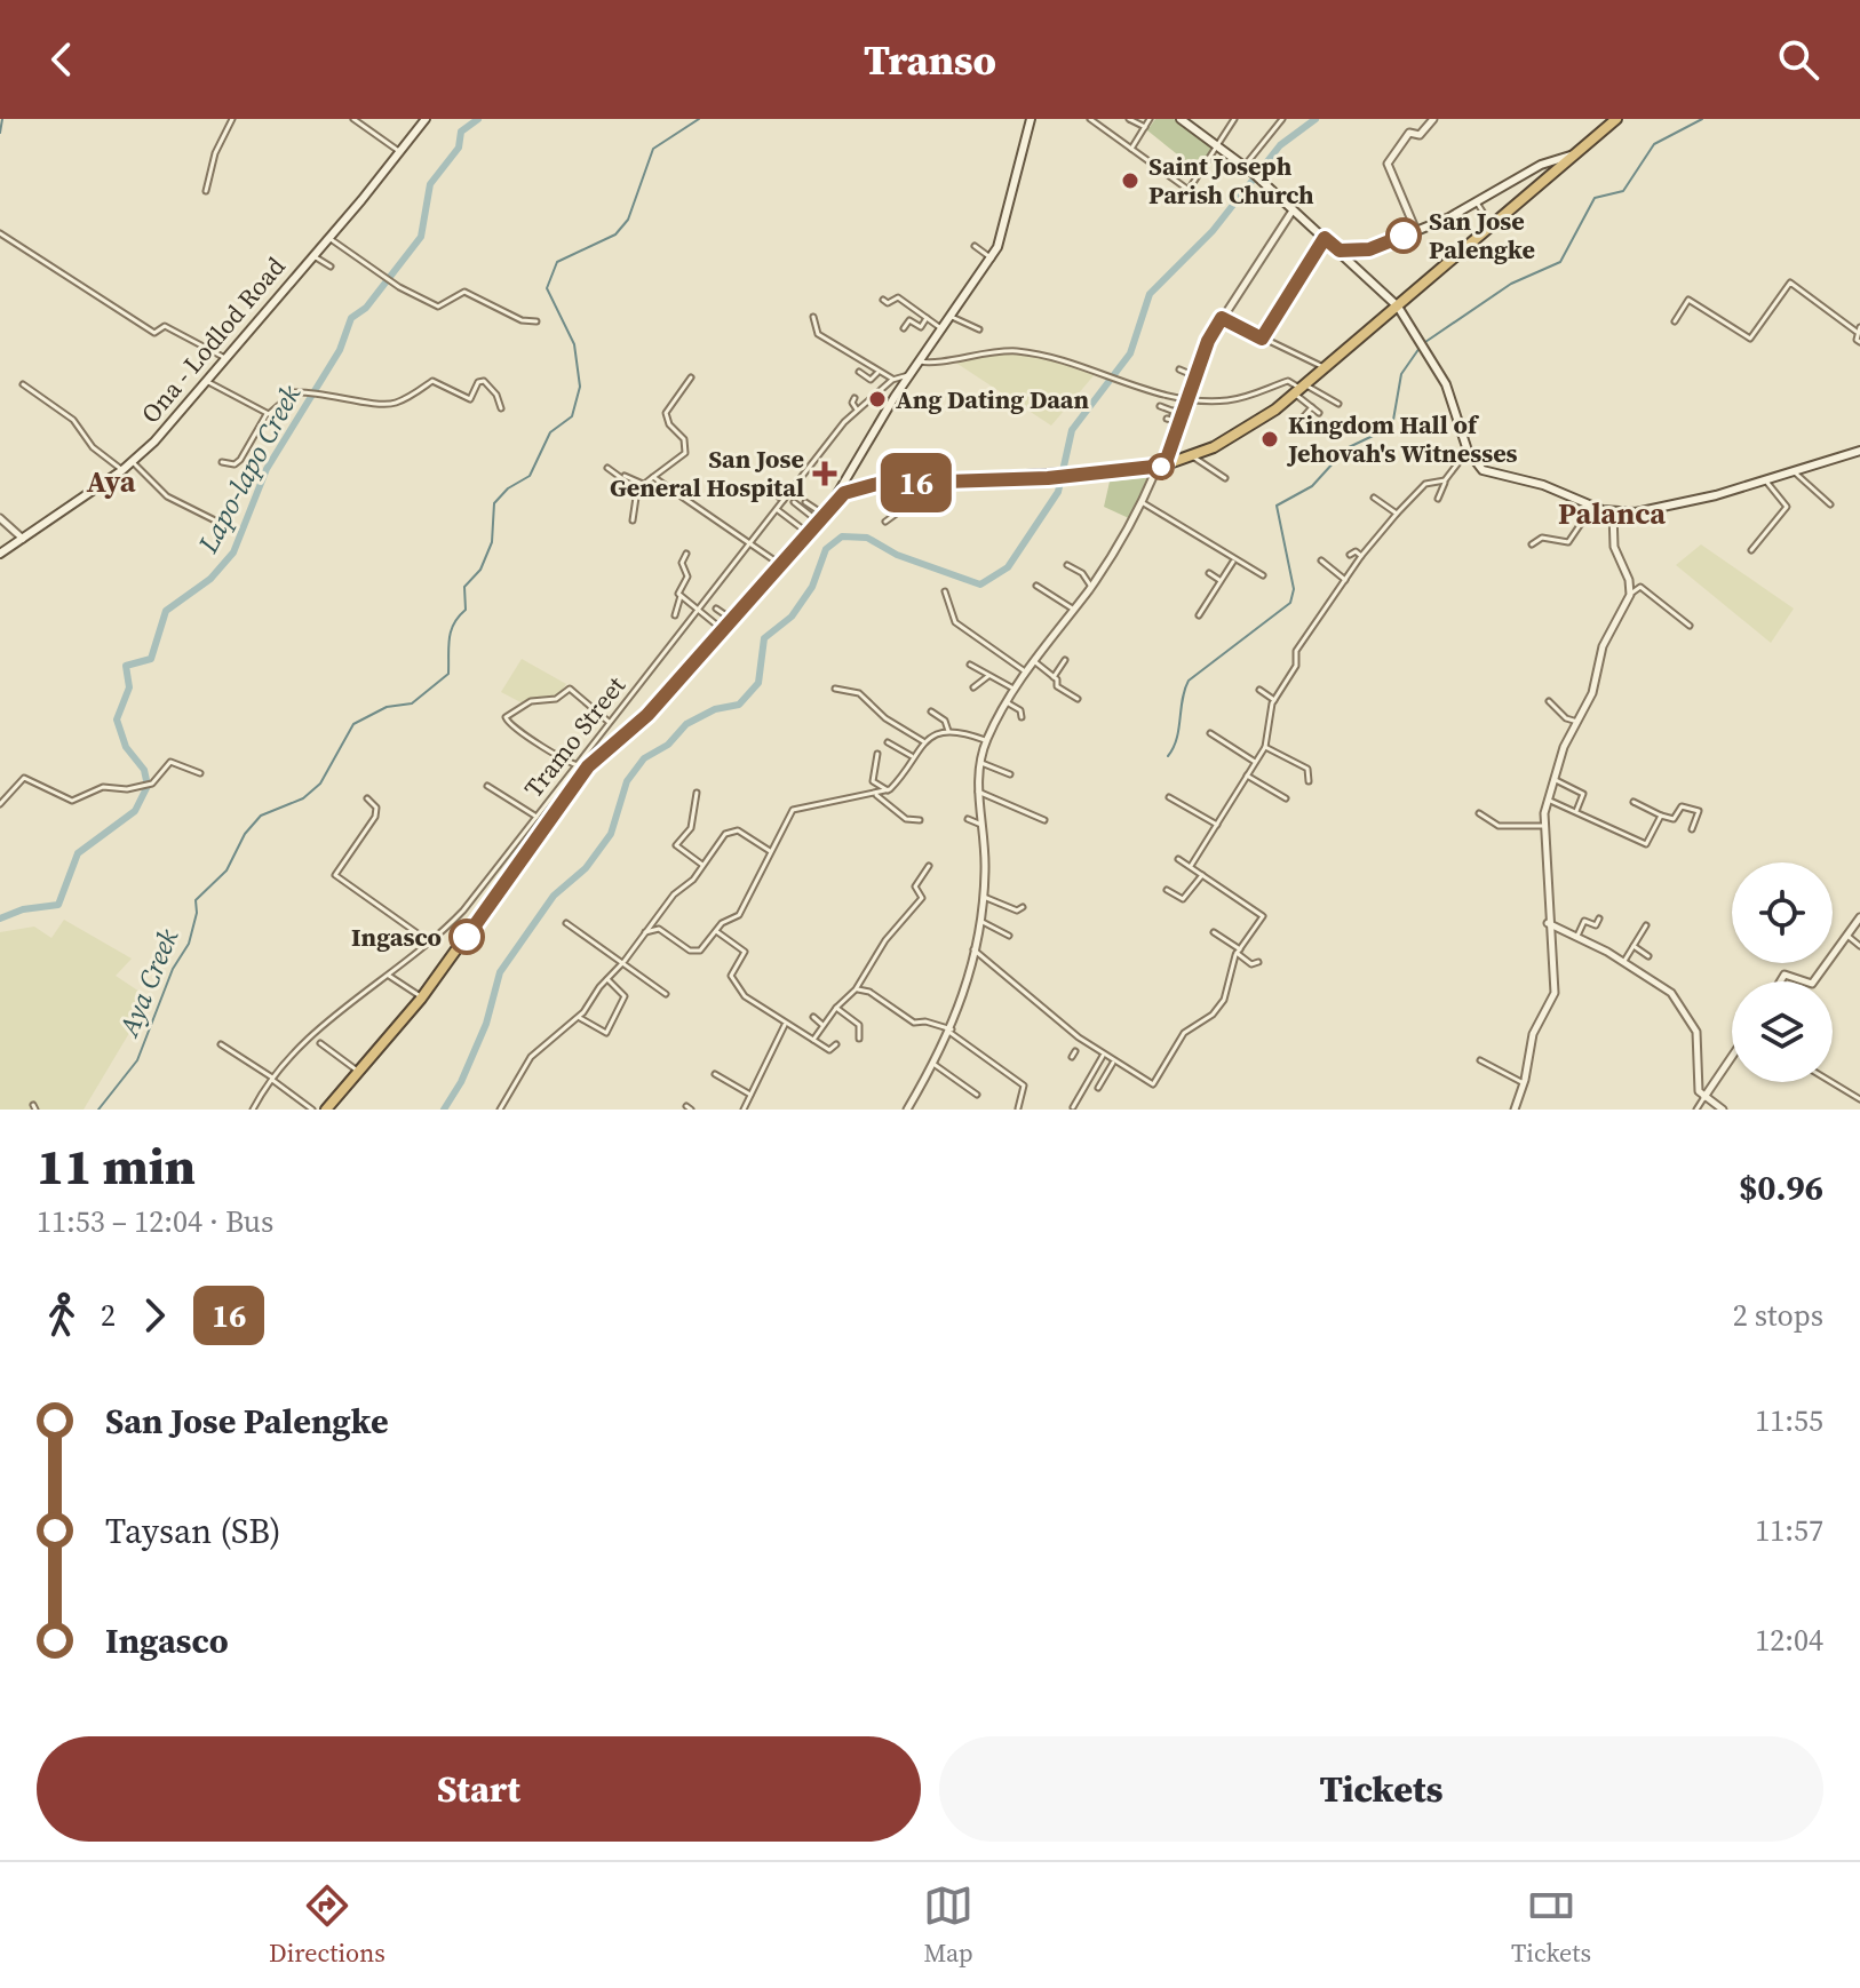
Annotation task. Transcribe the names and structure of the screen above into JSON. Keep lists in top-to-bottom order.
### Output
{
  "streets": {
    "main road": ["Ona - Lodlod Road"],
    "street": ["Tramo Street"]
  },
  "districts": ["Aya", "Palanca"],
  "water": ["Lapo-lapo Creek", "Aya Creek"],
  "places": {
    "other": [
      "Saint Joseph Parish Church",
      "San Jose Palengke",
      "Ang Dating Daan",
      "Kingdom Hall of Jehovah's Witnesses",
      "Ingasco"
    ],
    "health": ["San Jose General Hospital"]
  },
  "lines": ["bus line 16"],
  "page": {
    "header": "Transo",
    "on_map": "16",
    "heading": ["11 min", "11:53 – 12:04 · Bus", "$0.96"],
    "legs": ["2", "16", "2 stops"],
    "list": [
      {
        "name": "San Jose Palengke",
        "value": "11:55"
      },
      {
        "name": "Taysan (SB)",
        "value": "11:57"
      },
      {
        "name": "Ingasco",
        "value": "12:04"
      }
    ],
    "buttons": ["Start", "Tickets"],
    "tabs": ["Directions", "Map", "Tickets"]
  }
}
